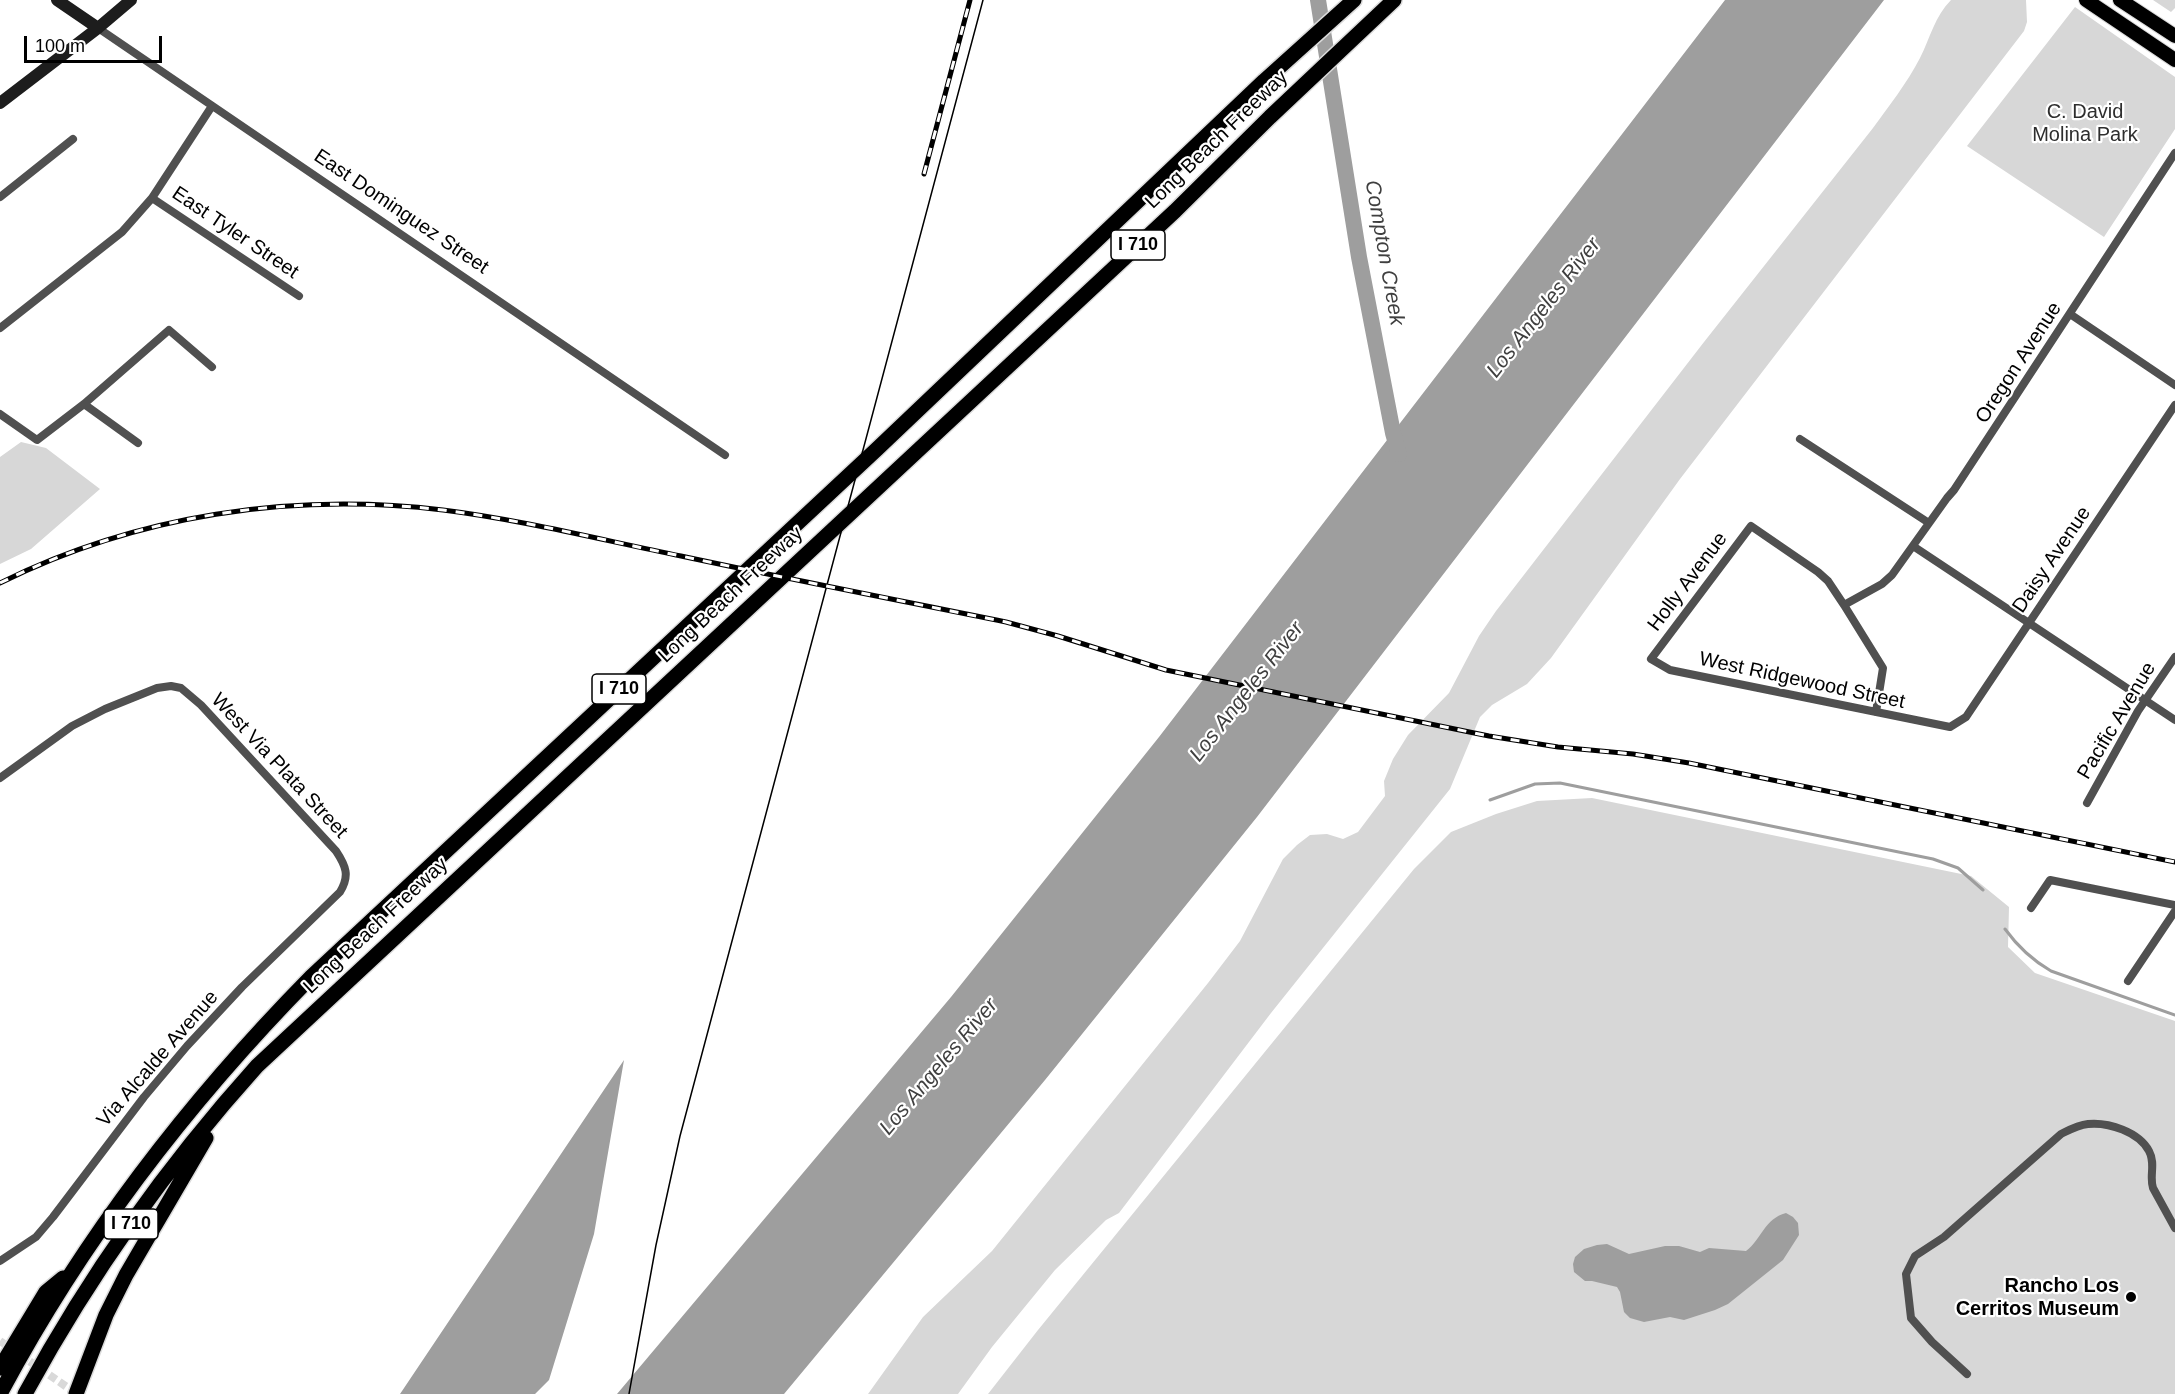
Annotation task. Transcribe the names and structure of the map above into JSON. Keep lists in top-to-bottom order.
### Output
{
  "streets": {
    "highway": ["Long Beach Freeway", "I 710"],
    "main road": ["East Dominguez Street"],
    "street": [
      "East Tyler Street",
      "Oregon Avenue",
      "Daisy Avenue",
      "Holly Avenue",
      "West Ridgewood Street",
      "Pacific Avenue",
      "West Via Plata Street",
      "Via Alcalde Avenue"
    ]
  },
  "crossings": [
    ["Oregon Avenue", "Holly Avenue"],
    ["Daisy Avenue", "West Ridgewood Street"],
    ["Holly Avenue", "West Ridgewood Street"],
    ["West Via Plata Street", "Via Alcalde Avenue"]
  ],
  "water": ["Compton Creek", "Los Angeles River"],
  "parks": ["C. David Molina Park"],
  "places": ["Rancho Los Cerritos Museum"],
  "scale_bar": "100 m"
}
